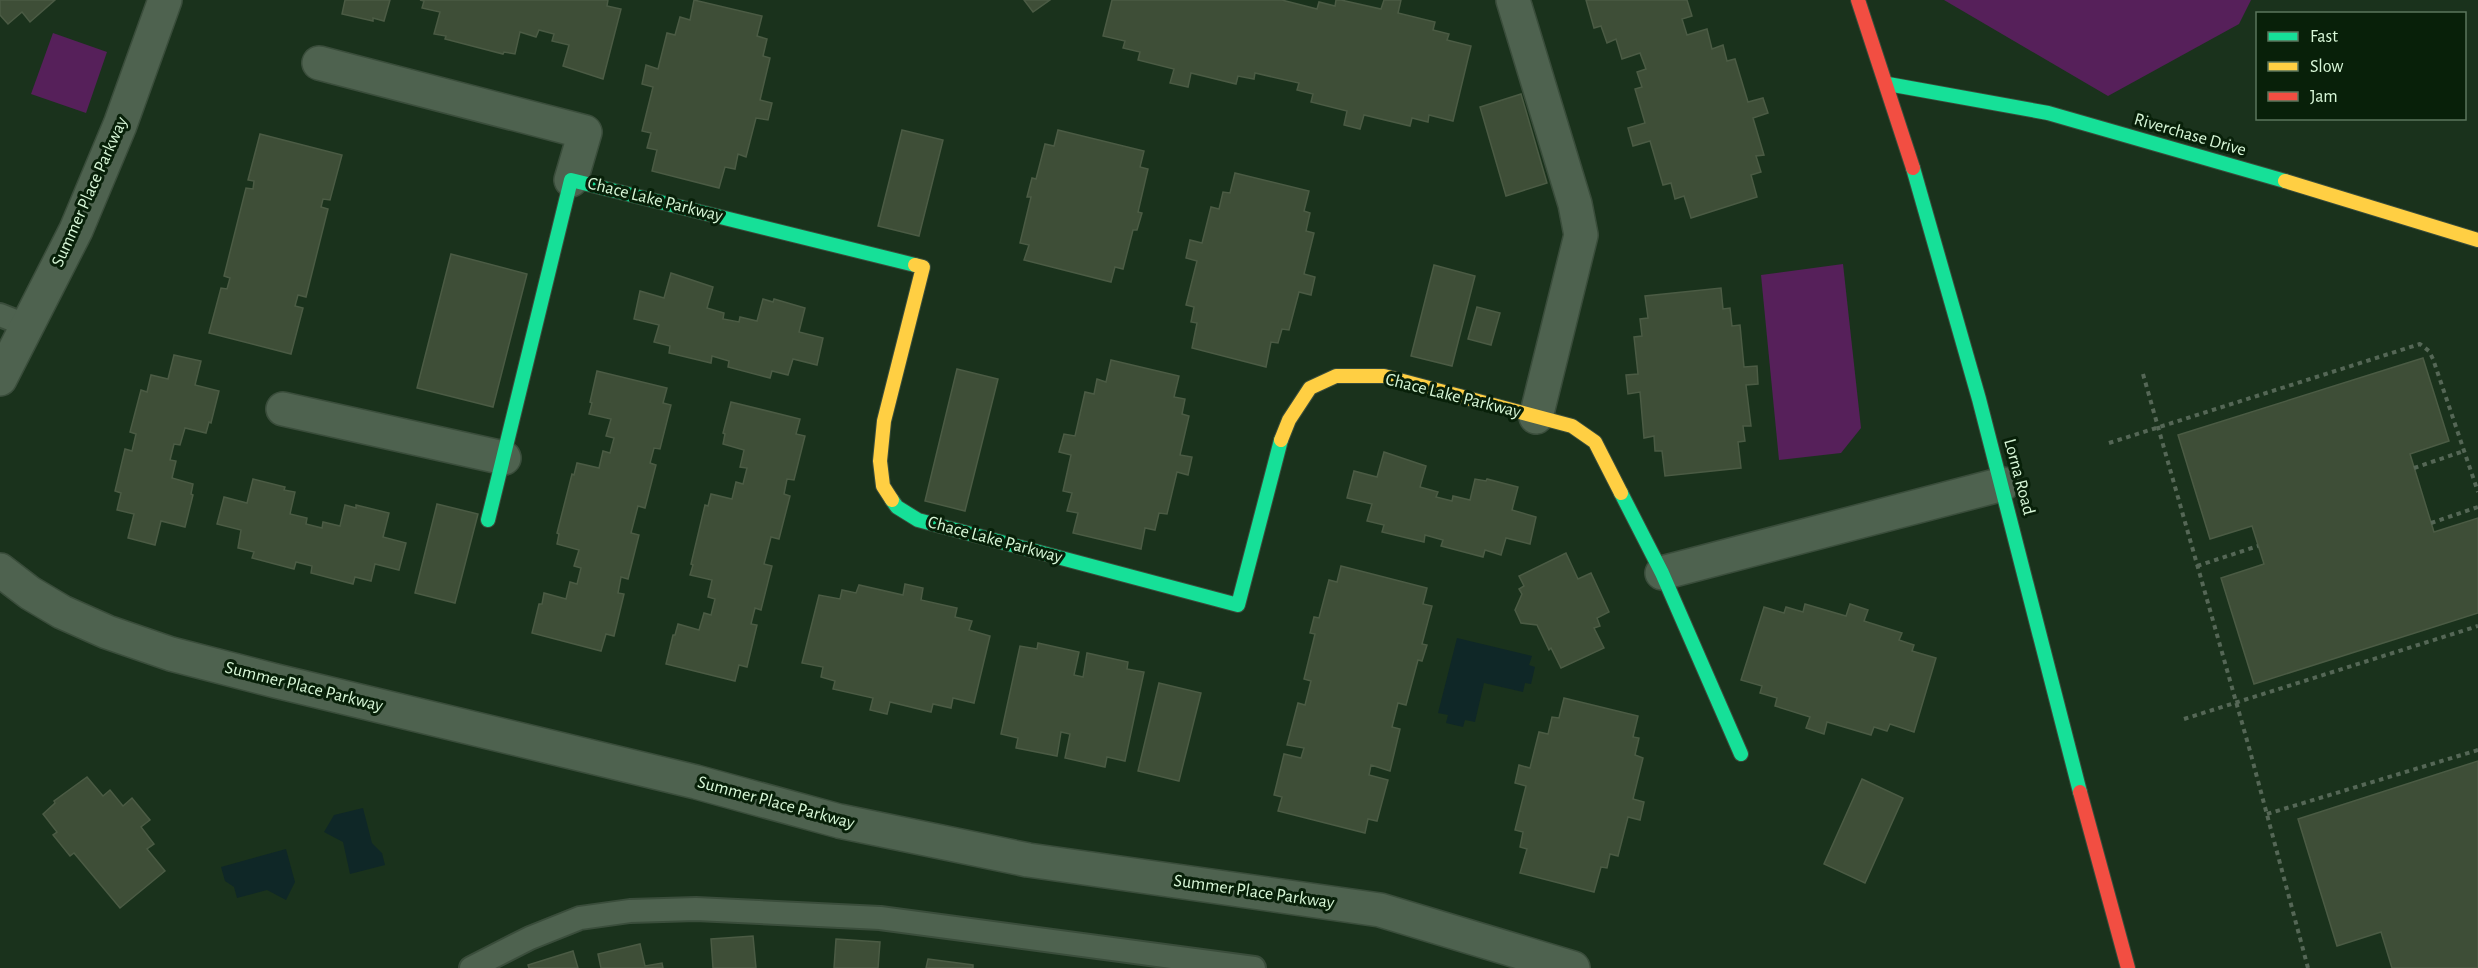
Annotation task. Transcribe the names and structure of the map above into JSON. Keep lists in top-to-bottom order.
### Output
{
  "streets": {
    "street": [
      "Riverchase Drive",
      "Summer Place Parkway",
      "Chace Lake Parkway",
      "Lorna Road"
    ]
  },
  "crossings": [
    ["Riverchase Drive", "Lorna Road"]
  ],
  "legend": ["Fast", "Slow", "Jam"]
}
